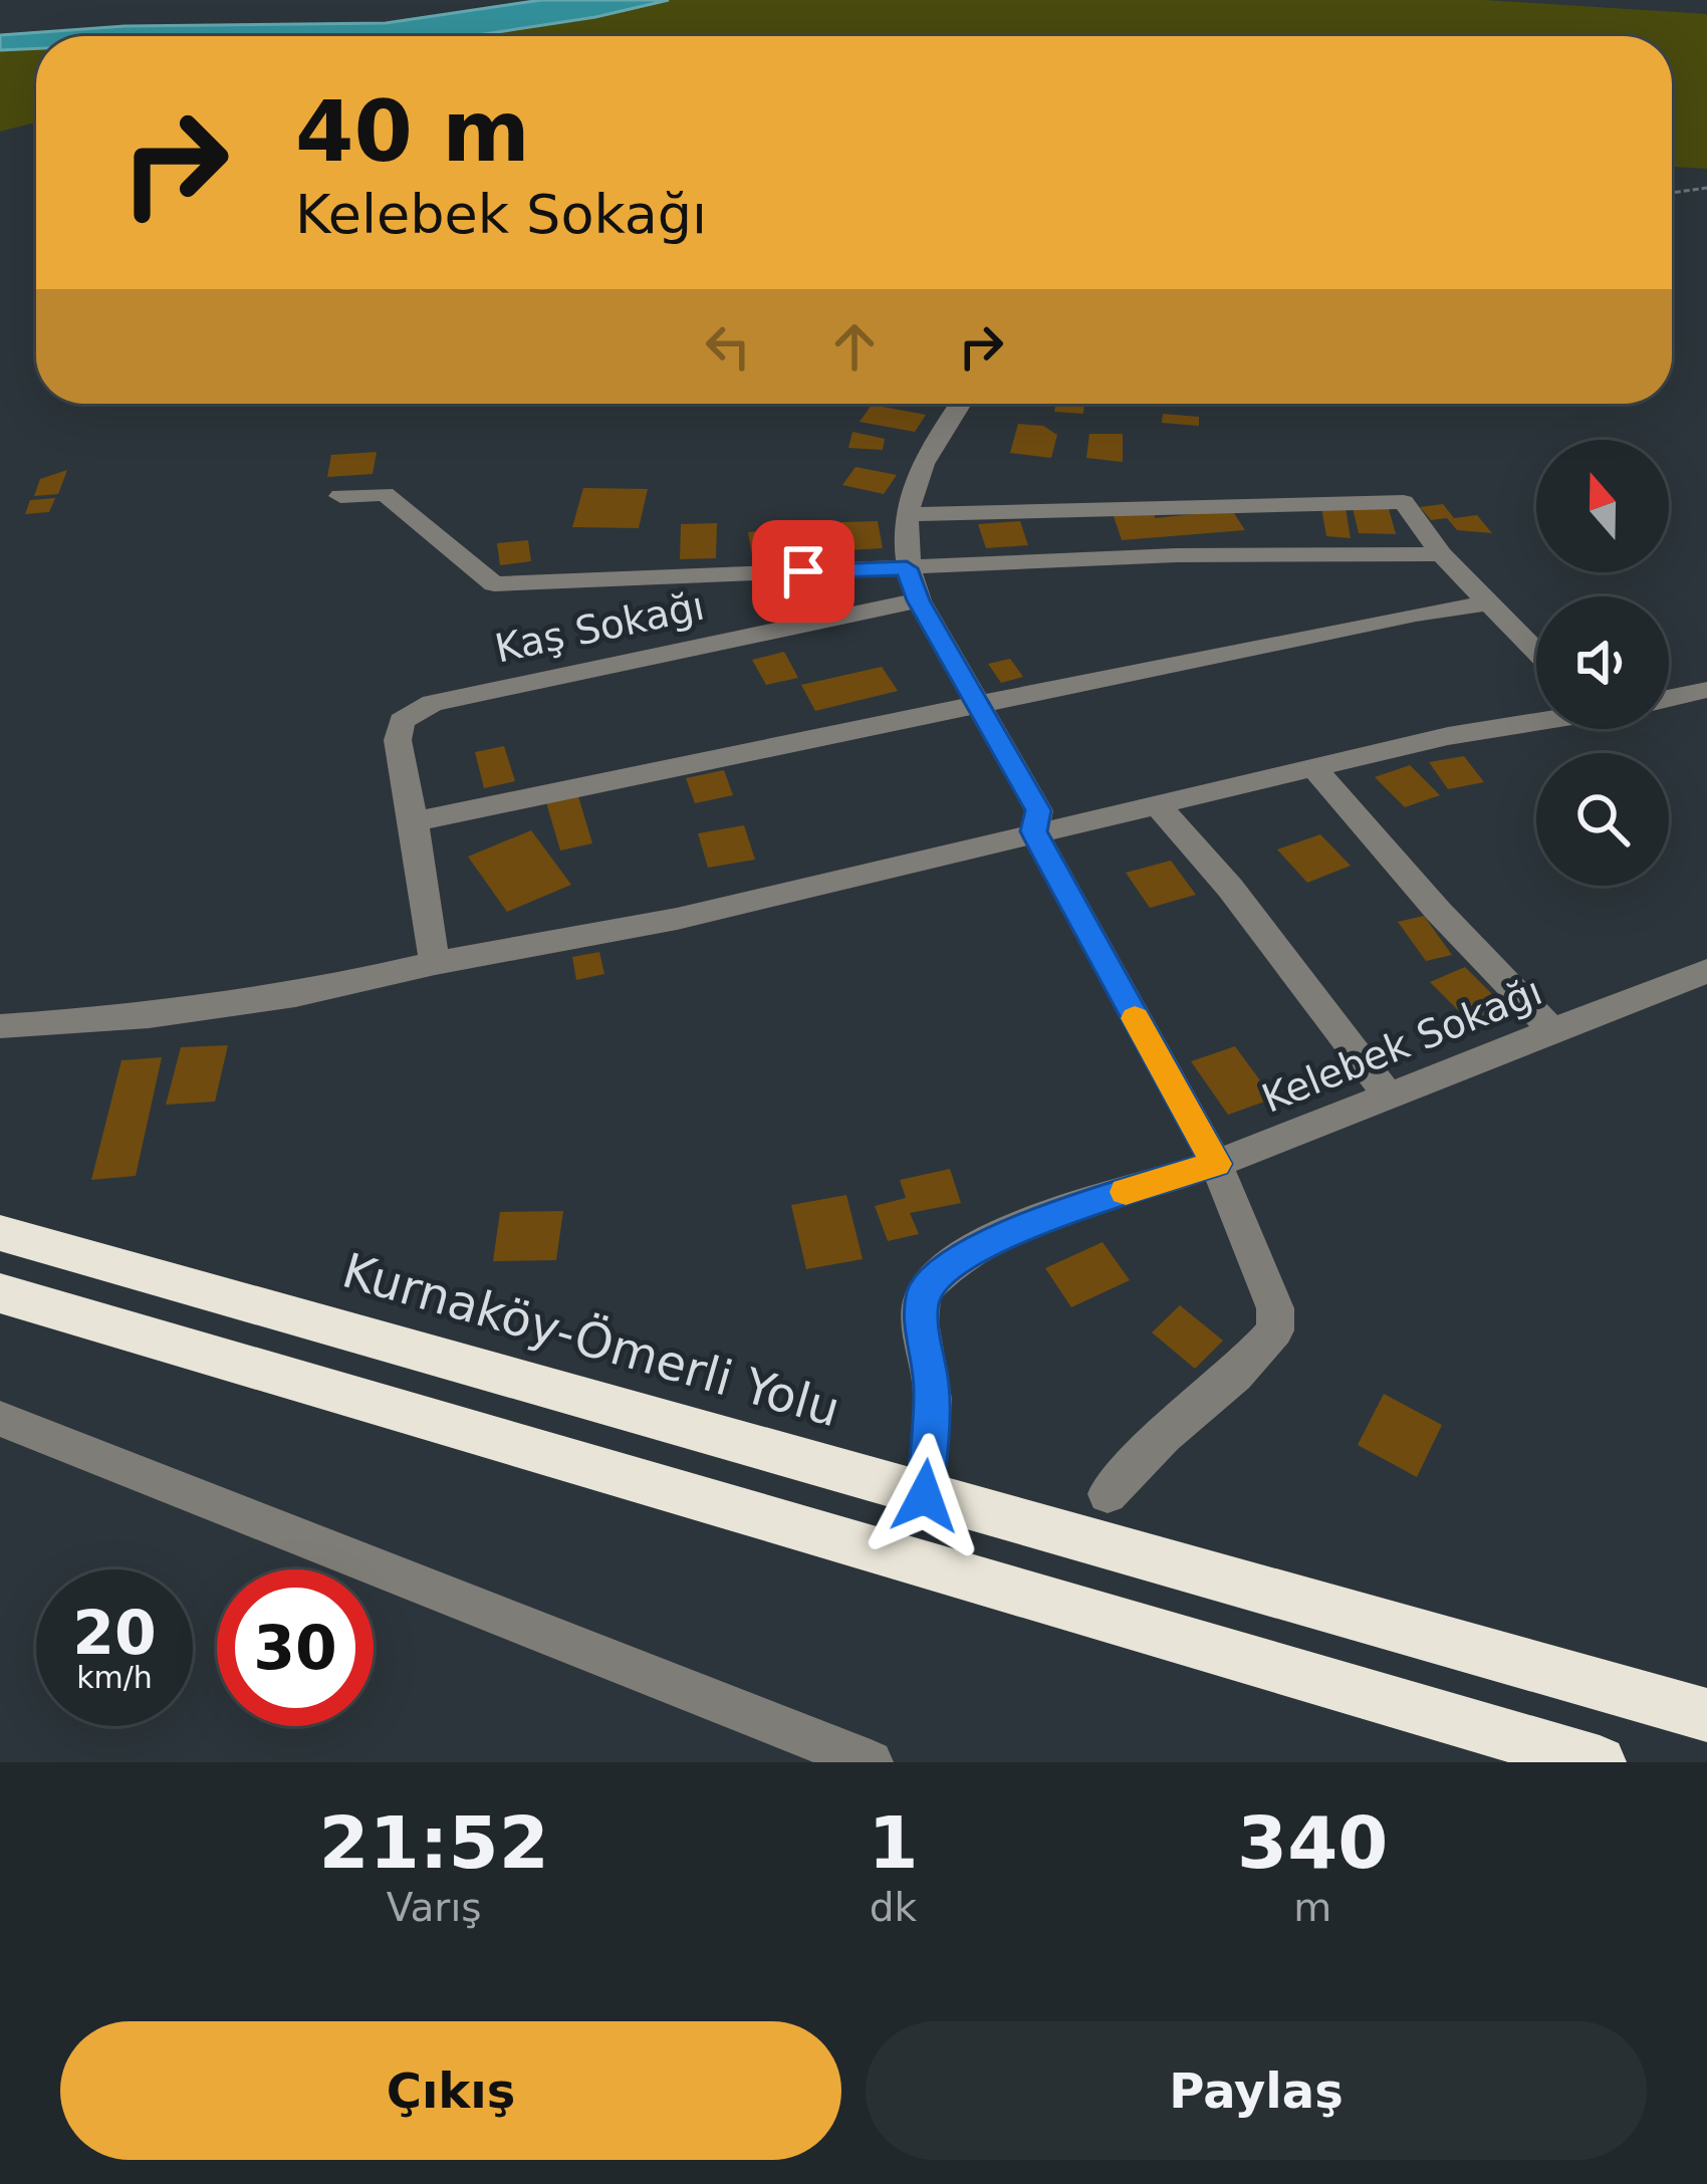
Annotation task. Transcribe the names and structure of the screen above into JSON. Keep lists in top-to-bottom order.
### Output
{
  "streets": {
    "highway": ["Kurnaköy-Ömerli Yolu"],
    "street": ["Kaş Sokağı", "Kelebek Sokağı"]
  },
  "crossings": [
    ["Kelebek Sokağı", "Kurnaköy-Ömerli Yolu"]
  ],
  "north": "top",
  "page": {
    "turn": ["40 m", "Kelebek Sokağı"],
    "speed": "20 km/h",
    "limit": "30",
    "eta": [
      "21:52",
      "Varış",
      "1",
      "dk",
      "340",
      "m"
    ],
    "buttons": ["Çıkış", "Paylaş"]
  }
}
